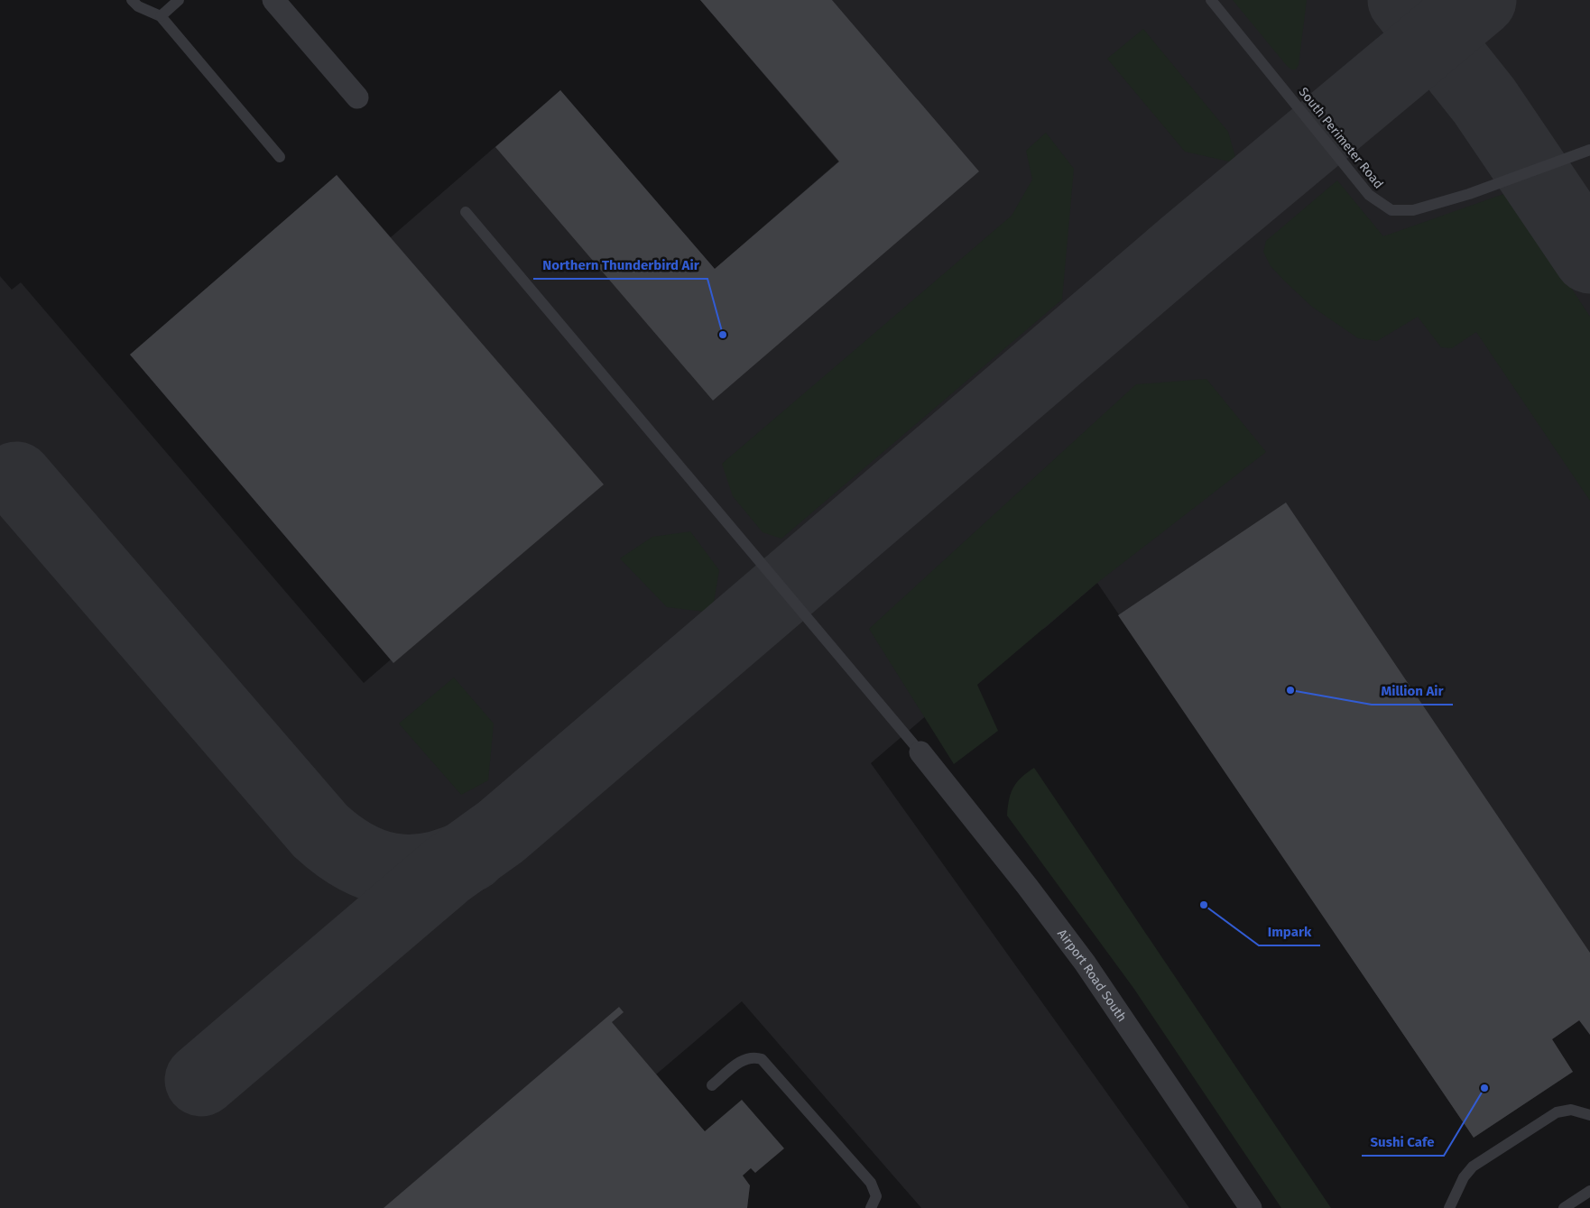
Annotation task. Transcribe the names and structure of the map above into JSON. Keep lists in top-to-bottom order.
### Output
{
  "streets": {
    "street": ["Airport Road South"],
    "lane": ["South Perimeter Road"]
  },
  "places": [
    "Northern Thunderbird Air",
    "Million Air",
    "Impark",
    "Sushi Cafe"
  ]
}
